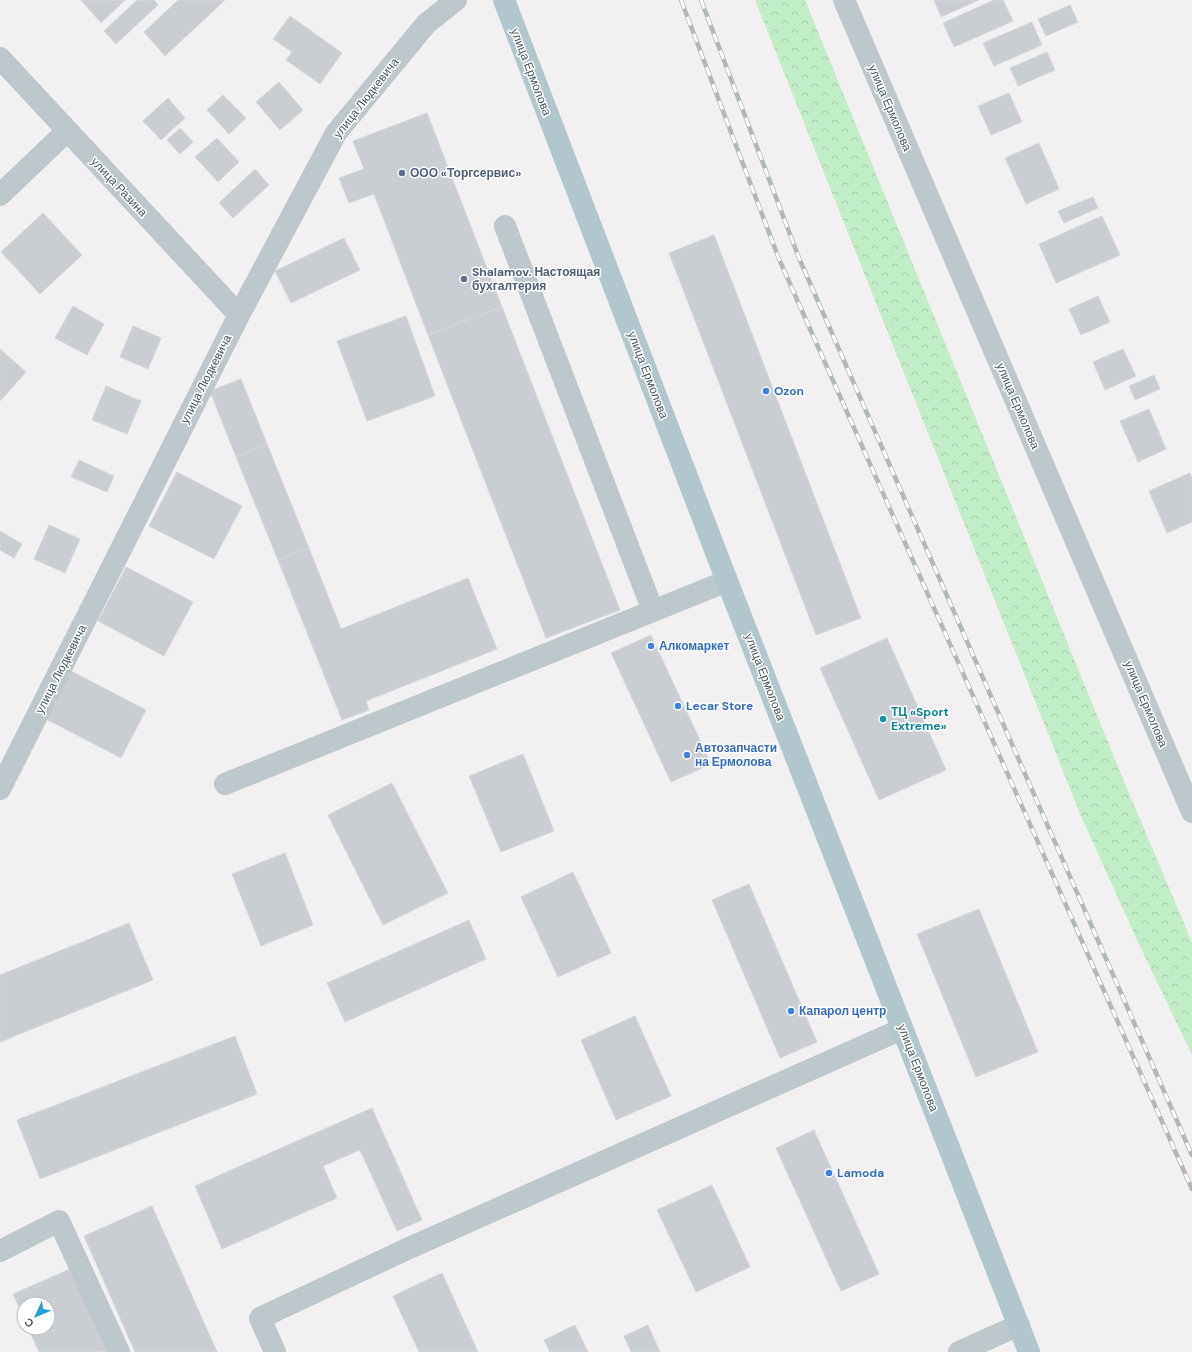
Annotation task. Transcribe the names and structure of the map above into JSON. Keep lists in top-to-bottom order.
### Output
{
  "streets": {
    "main road": ["улица Ермолова"],
    "street": ["улица Людкевича", "улица Разина"]
  },
  "crossings": [
    ["улица Людкевича", "улица Разина"]
  ],
  "places": [
    "ООО «Торгсервис»",
    "Shalamov. Настоящая бухгалтерия",
    "Ozon",
    "Алкомаркет",
    "Lecar Store",
    "ТЦ «Sport Extreme»",
    "Автозапчасти на Ермолова",
    "Капарол центр",
    "Lamoda"
  ],
  "north": "bottom left"
}
